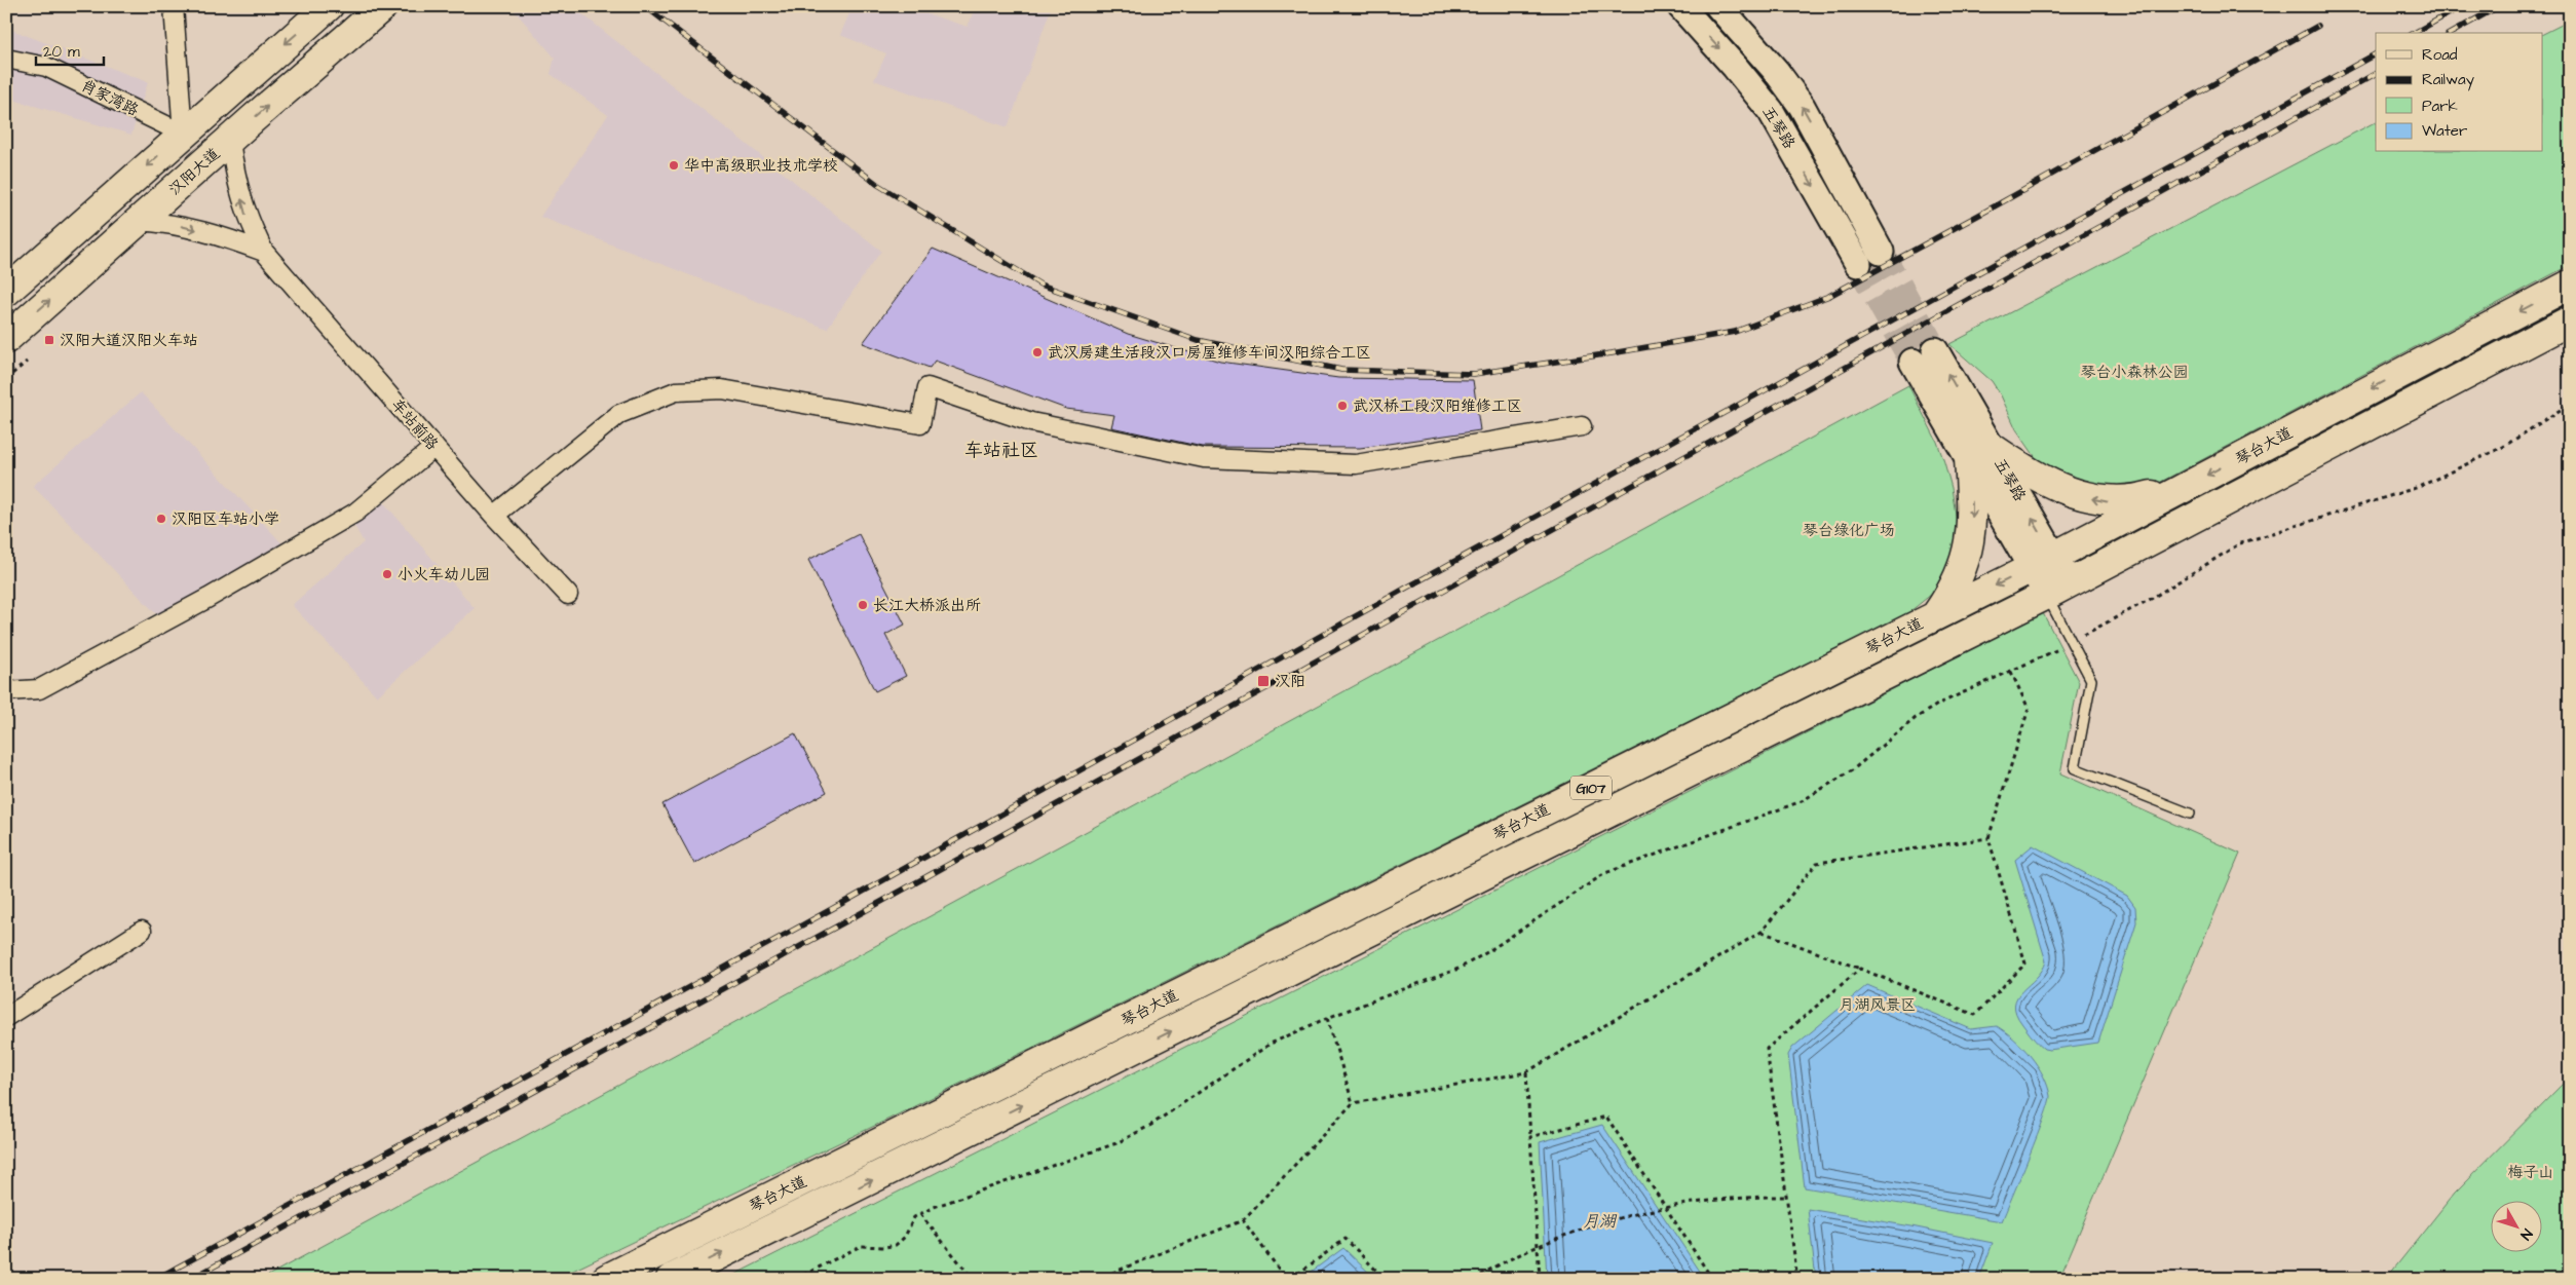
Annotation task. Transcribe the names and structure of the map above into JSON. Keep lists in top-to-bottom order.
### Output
{
  "streets": {
    "main road": [
      "五琴路",
      "汉阳大道",
      "琴台大道",
      "G107"
    ],
    "street": ["肖家湾路", "车站前路"]
  },
  "crossings": [
    ["五琴路", "琴台大道"]
  ],
  "districts": ["车站社区"],
  "water": ["月湖"],
  "parks": [
    "琴台小森林公园",
    "琴台绿化广场",
    "月湖风景区",
    "梅子山"
  ],
  "places": {
    "other": [
      "华中高级职业技术学校",
      "武汉房建生活段汉口房屋维修车间汉阳综合工区",
      "武汉桥工段汉阳维修工区",
      "汉阳区车站小学",
      "小火车幼儿园",
      "长江大桥派出所"
    ],
    "transit": ["汉阳大道汉阳火车站", "汉阳"]
  },
  "legend": [
    "Road",
    "Railway",
    "Park",
    "Water"
  ],
  "scale_bar": "20 m",
  "north": "bottom right"
}
